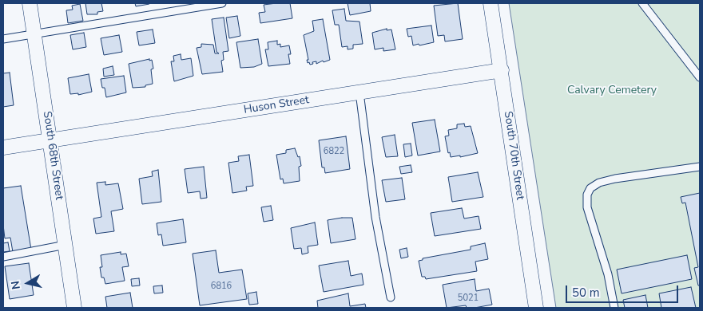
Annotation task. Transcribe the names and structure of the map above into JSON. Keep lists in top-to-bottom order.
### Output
{
  "streets": {
    "street": ["Huson Street", "South 68th Street", "South 70th Street"]
  },
  "crossings": [
    ["Huson Street", "South 68th Street"],
    ["Huson Street", "South 70th Street"]
  ],
  "parks": ["Calvary Cemetery"],
  "house_numbers": ["6822", "6816", "5021"],
  "scale_bar": "50 m",
  "north": "left"
}
